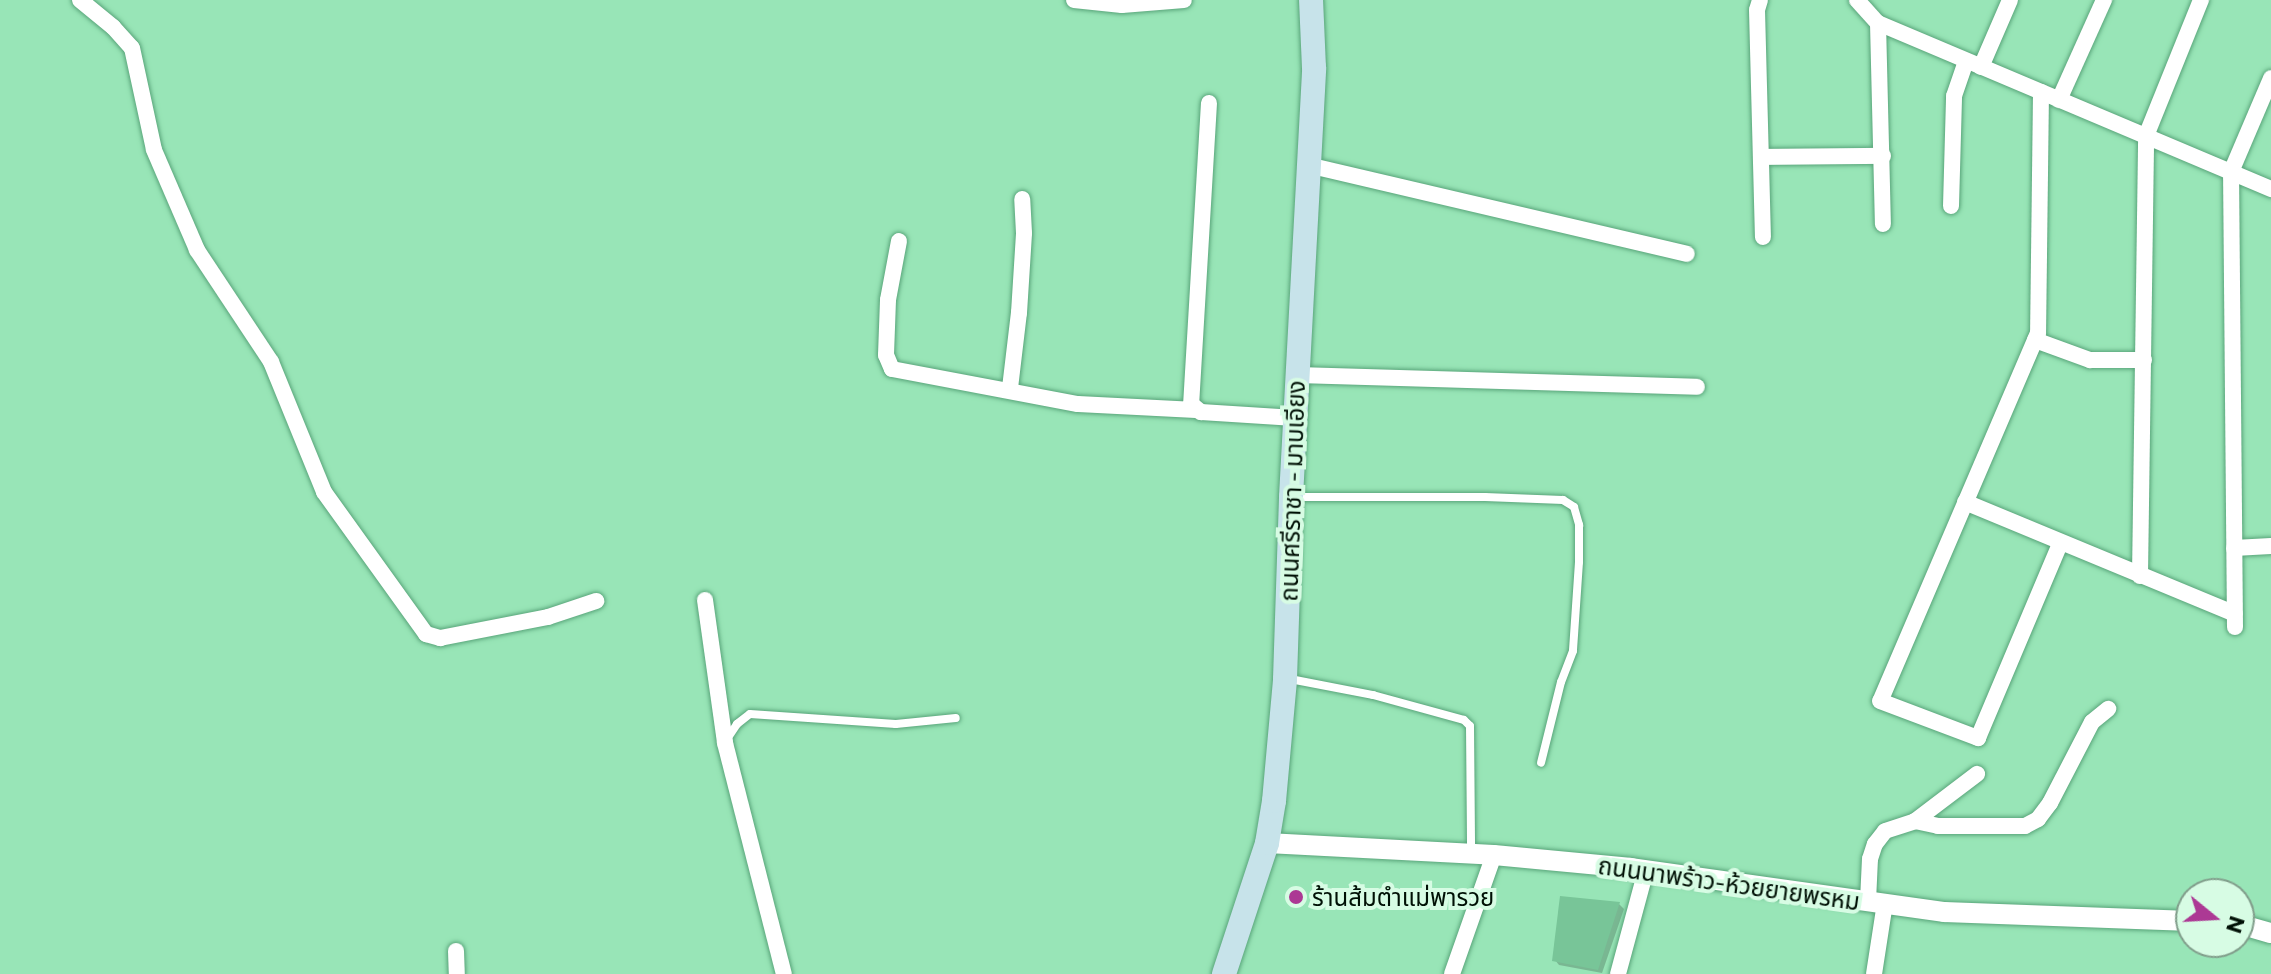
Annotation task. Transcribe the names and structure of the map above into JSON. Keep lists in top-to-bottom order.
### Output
{
  "streets": {
    "main road": ["ถนนศรีราชา - มาบเอียง"],
    "street": ["ถนนนาพร้าว-ห้วยยายพรหม"]
  },
  "crossings": [
    ["ถนนศรีราชา - มาบเอียง", "ถนนนาพร้าว-ห้วยยายพรหม"]
  ],
  "places": ["ร้านส้มตำแม่พารวย"],
  "north": "right"
}
